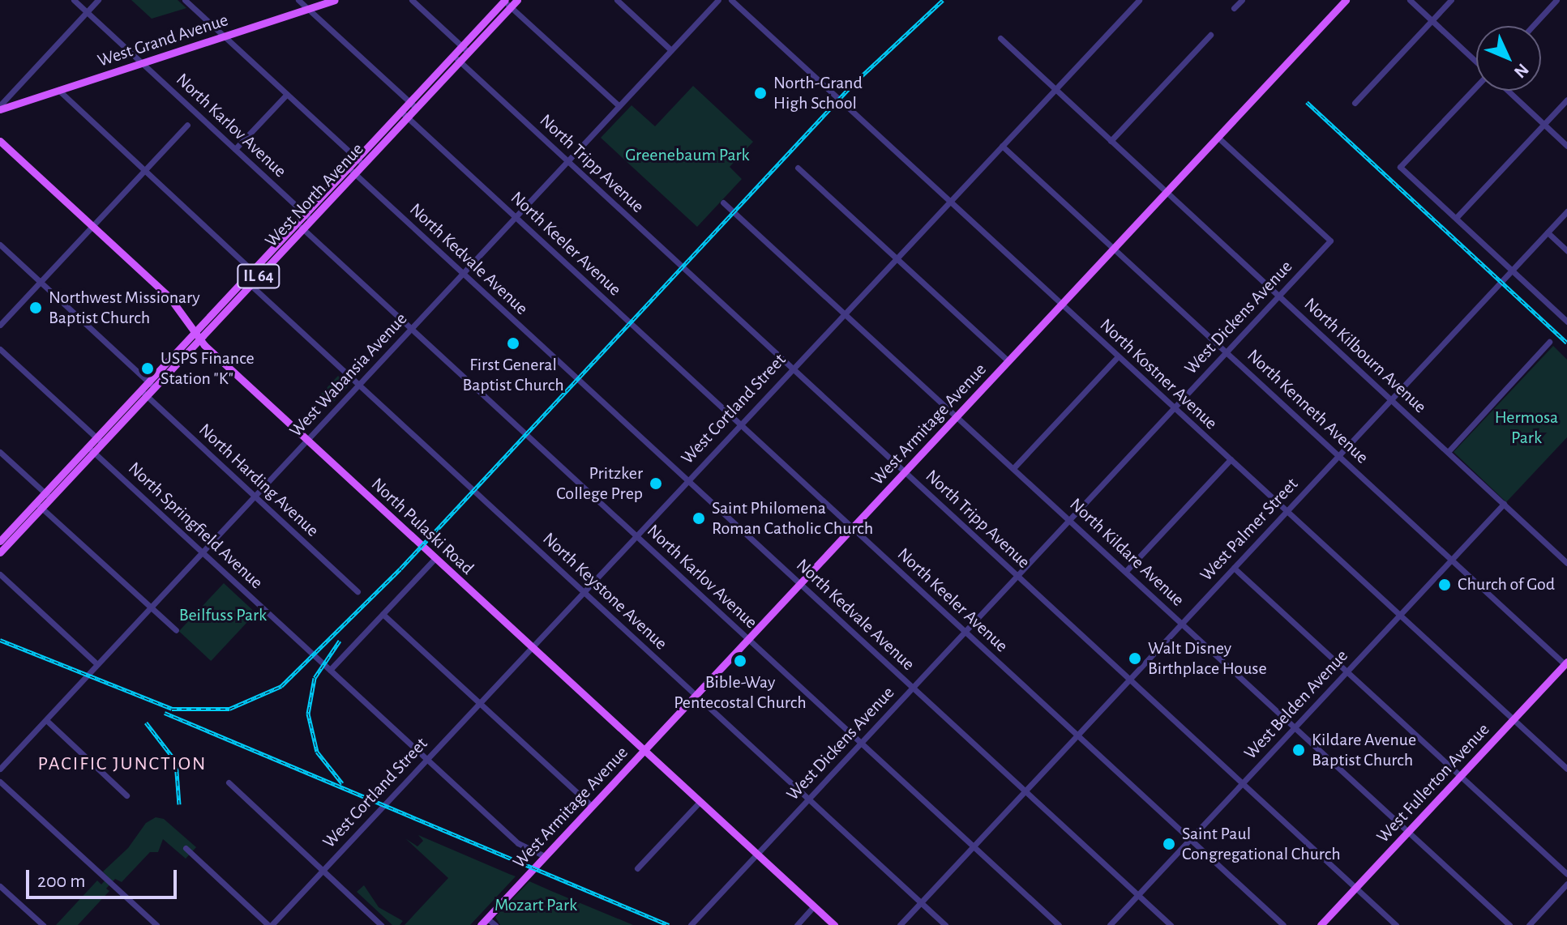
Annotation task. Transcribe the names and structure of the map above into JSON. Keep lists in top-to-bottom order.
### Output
{
  "streets": {
    "main road": [
      "West Grand Avenue",
      "West North Avenue",
      "IL 64",
      "West Armitage Avenue",
      "North Pulaski Road",
      "West Fullerton Avenue"
    ],
    "street": [
      "North Karlov Avenue",
      "North Tripp Avenue",
      "North Keeler Avenue",
      "North Kedvale Avenue",
      "West Dickens Avenue",
      "North Kilbourn Avenue",
      "North Kostner Avenue",
      "West Wabansia Avenue",
      "North Kenneth Avenue",
      "West Cortland Street",
      "North Harding Avenue",
      "North Springfield Avenue",
      "West Palmer Street",
      "North Kildare Avenue",
      "North Keystone Avenue",
      "West Belden Avenue"
    ]
  },
  "crossings": [
    ["West Grand Avenue", "North Karlov Avenue"],
    ["North Karlov Avenue", "West North Avenue"],
    ["North Karlov Avenue", "West Dickens Avenue"],
    ["North Karlov Avenue", "West Wabansia Avenue"],
    ["North Karlov Avenue", "West Cortland Street"],
    ["North Karlov Avenue", "West Armitage Avenue"],
    ["North Karlov Avenue", "West Palmer Street"],
    ["North Tripp Avenue", "West North Avenue"],
    ["North Tripp Avenue", "West Dickens Avenue"],
    ["North Tripp Avenue", "West Wabansia Avenue"],
    ["North Tripp Avenue", "West Cortland Street"],
    ["North Tripp Avenue", "West Armitage Avenue"],
    ["North Tripp Avenue", "West Palmer Street"],
    ["North Tripp Avenue", "West Belden Avenue"],
    ["North Tripp Avenue", "West Fullerton Avenue"],
    ["West North Avenue", "North Keeler Avenue"],
    ["West North Avenue", "North Kedvale Avenue"],
    ["West North Avenue", "North Harding Avenue"],
    ["West North Avenue", "North Springfield Avenue"],
    ["West North Avenue", "North Pulaski Road"],
    ["West North Avenue", "North Keystone Avenue"],
    ["North Keeler Avenue", "West Dickens Avenue"],
    ["North Keeler Avenue", "West Wabansia Avenue"],
    ["North Keeler Avenue", "West Cortland Street"],
    ["North Keeler Avenue", "West Armitage Avenue"],
    ["North Keeler Avenue", "West Palmer Street"],
    ["North Keeler Avenue", "West Belden Avenue"],
    ["North Kedvale Avenue", "West Dickens Avenue"],
    ["North Kedvale Avenue", "West Wabansia Avenue"],
    ["North Kedvale Avenue", "West Cortland Street"],
    ["North Kedvale Avenue", "West Armitage Avenue"],
    ["North Kedvale Avenue", "West Palmer Street"],
    ["North Kedvale Avenue", "West Belden Avenue"],
    ["West Dickens Avenue", "North Kilbourn Avenue"],
    ["West Dickens Avenue", "North Kostner Avenue"],
    ["West Dickens Avenue", "North Kenneth Avenue"],
    ["West Dickens Avenue", "West Armitage Avenue"],
    ["West Dickens Avenue", "North Pulaski Road"],
    ["West Dickens Avenue", "North Kildare Avenue"],
    ["West Dickens Avenue", "North Keystone Avenue"],
    ["North Kilbourn Avenue", "West Cortland Street"],
    ["North Kilbourn Avenue", "West Armitage Avenue"],
    ["North Kilbourn Avenue", "West Palmer Street"],
    ["North Kilbourn Avenue", "West Belden Avenue"],
    ["North Kostner Avenue", "West Cortland Street"],
    ["North Kostner Avenue", "West Armitage Avenue"],
    ["North Kostner Avenue", "West Palmer Street"],
    ["North Kostner Avenue", "West Belden Avenue"],
    ["North Kostner Avenue", "West Fullerton Avenue"],
    ["West Wabansia Avenue", "North Harding Avenue"],
    ["West Wabansia Avenue", "North Springfield Avenue"],
    ["West Wabansia Avenue", "North Pulaski Road"],
    ["West Wabansia Avenue", "North Keystone Avenue"],
    ["North Kenneth Avenue", "West Cortland Street"],
    ["North Kenneth Avenue", "West Armitage Avenue"],
    ["North Kenneth Avenue", "West Palmer Street"],
    ["North Kenneth Avenue", "West Belden Avenue"],
    ["North Kenneth Avenue", "West Fullerton Avenue"],
    ["West Cortland Street", "North Springfield Avenue"],
    ["West Cortland Street", "North Pulaski Road"],
    ["West Cortland Street", "North Kildare Avenue"],
    ["West Cortland Street", "North Keystone Avenue"],
    ["West Armitage Avenue", "North Springfield Avenue"],
    ["West Armitage Avenue", "North Pulaski Road"],
    ["West Armitage Avenue", "North Kildare Avenue"],
    ["West Armitage Avenue", "North Keystone Avenue"],
    ["West Palmer Street", "North Kildare Avenue"],
    ["West Palmer Street", "North Keystone Avenue"],
    ["North Kildare Avenue", "West Belden Avenue"],
    ["North Kildare Avenue", "West Fullerton Avenue"]
  ],
  "districts": ["PACIFIC JUNCTION"],
  "parks": [
    "Greenebaum Park",
    "Hermosa Park",
    "Beilfuss Park",
    "Mozart Park"
  ],
  "places": [
    "North-Grand High School",
    "Northwest Missionary Baptist Church",
    "First General Baptist Church",
    "USPS Finance Station \"K\"",
    "Pritzker College Prep",
    "Saint Philomena Roman Catholic Church",
    "Church of God",
    "Walt Disney Birthplace House",
    "Bible-Way Pentecostal Church",
    "Kildare Avenue Baptist Church",
    "Saint Paul Congregational Church"
  ],
  "scale_bar": "200 m",
  "north": "bottom right"
}
